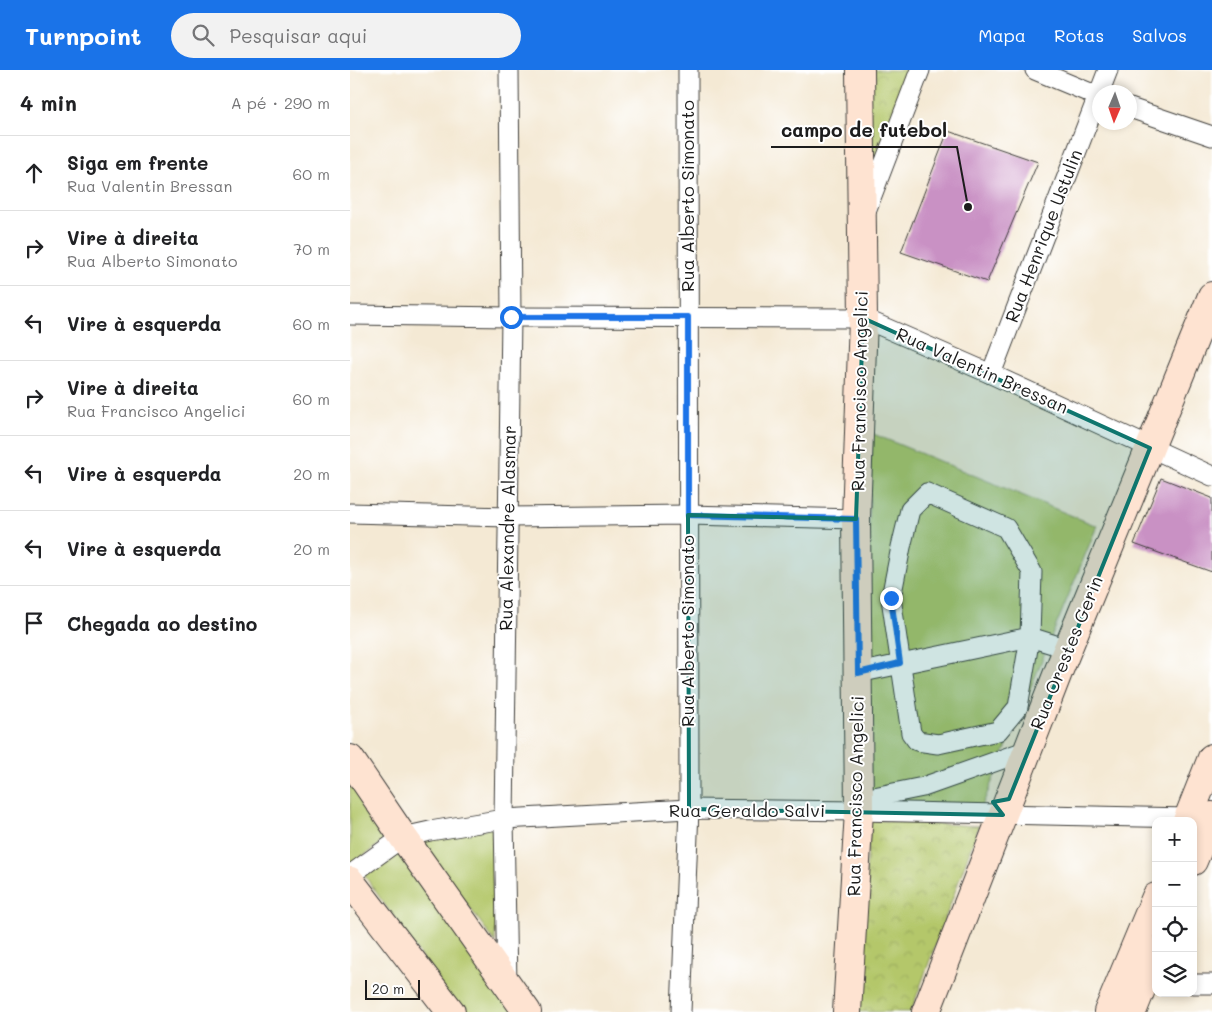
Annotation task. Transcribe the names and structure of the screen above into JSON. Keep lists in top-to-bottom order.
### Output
{
  "streets": {
    "street": [
      "Rua Alberto Simonato",
      "Rua Henrique Ustulin",
      "Rua Valentin Bressan",
      "Rua Francisco Angelici",
      "Rua Alexandre Alasmar",
      "Rua Orestes Gerin",
      "Rua Geraldo Salvi"
    ]
  },
  "crossings": [
    ["Rua Alberto Simonato", "Rua Valentin Bressan"],
    ["Rua Alberto Simonato", "Rua Geraldo Salvi"],
    ["Rua Henrique Ustulin", "Rua Valentin Bressan"],
    ["Rua Valentin Bressan", "Rua Francisco Angelici"],
    ["Rua Valentin Bressan", "Rua Alexandre Alasmar"],
    ["Rua Valentin Bressan", "Rua Orestes Gerin"],
    ["Rua Francisco Angelici", "Rua Geraldo Salvi"],
    ["Rua Alexandre Alasmar", "Rua Geraldo Salvi"]
  ],
  "places": ["campo de futebol"],
  "scale_bar": "20 m",
  "north": "bottom",
  "page": {
    "header": "Turnpoint",
    "search": "Pesquisar aqui",
    "nav": ["Mapa", "Rotas", "Salvos"],
    "heading": ["4 min", "A pé · 290 m"],
    "list": [
      ["Siga em frente", "Rua Valentin Bressan", "60 m"],
      ["Vire à direita", "Rua Alberto Simonato", "70 m"],
      ["Vire à esquerda", "60 m"],
      ["Vire à direita", "Rua Francisco Angelici", "60 m"],
      ["Vire à esquerda", "20 m"],
      ["Vire à esquerda", "20 m"],
      "Chegada ao destino"
    ],
    "map_buttons": ["+", "−"],
    "scale": "20 m"
  }
}
